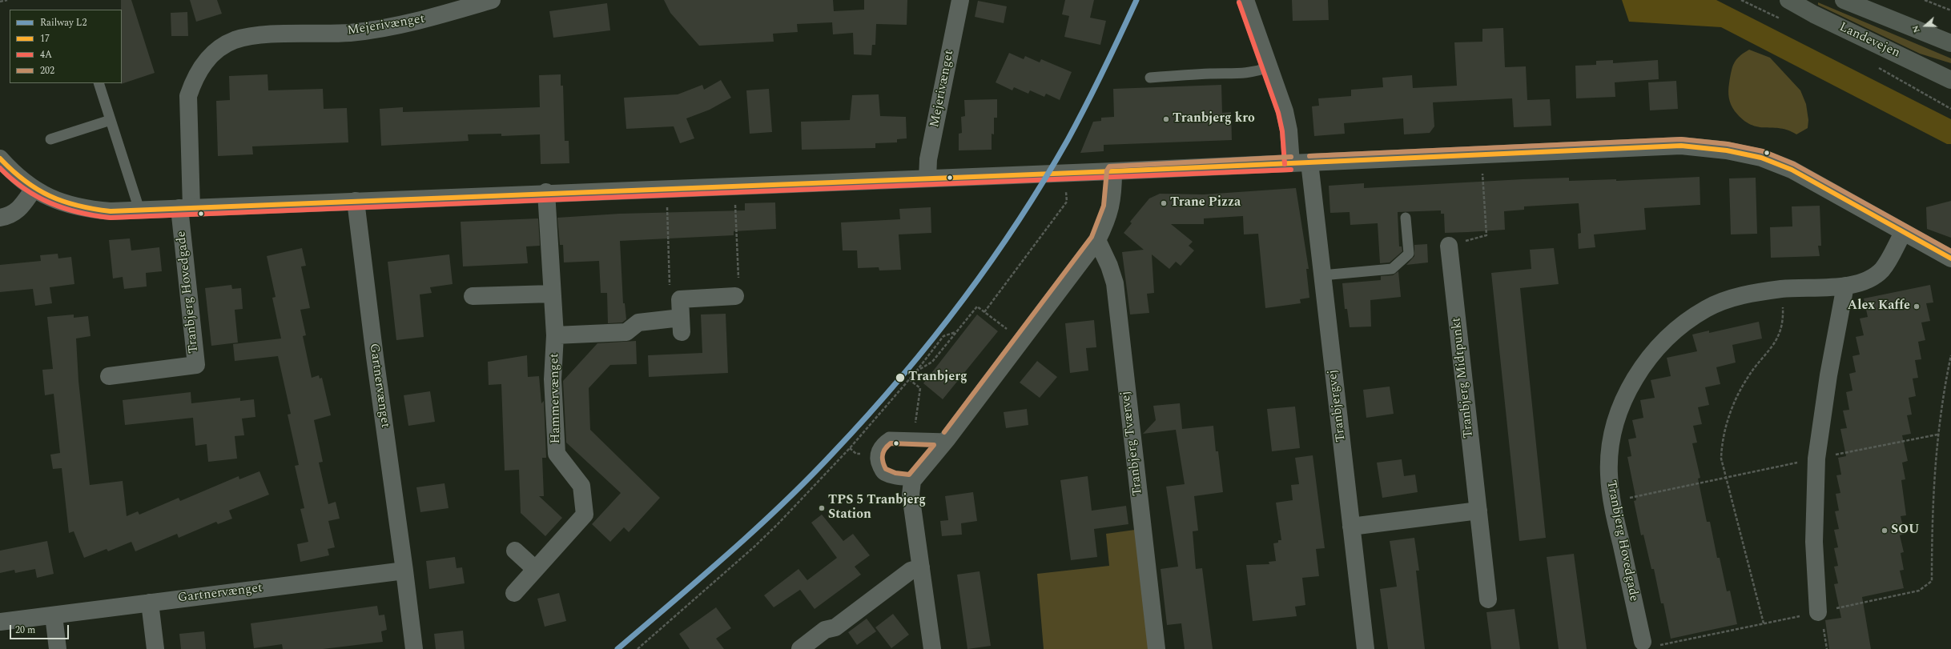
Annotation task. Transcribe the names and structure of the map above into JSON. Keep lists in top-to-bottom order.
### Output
{
  "streets": {
    "main road": ["Landevejen"],
    "street": [
      "Mejerivænget",
      "Tranbjerg Hovedgade",
      "Tranbjerg Midtpunkt",
      "Gartnervænget",
      "Hammervænget",
      "Tranbjergvej",
      "Tranbjerg Tværvej"
    ]
  },
  "crossings": [
    ["Mejerivænget", "Tranbjerg Hovedgade"]
  ],
  "places": [
    "Tranbjerg kro",
    "Trane Pizza",
    "Alex Kaffe",
    "Tranbjerg",
    "TPS 5 Tranbjerg Station",
    "SOU"
  ],
  "lines": [
    "rail line L2",
    "transit line 4A",
    "transit line 202",
    "transit line 17"
  ],
  "legend": [
    "Railway L2",
    "17",
    "4A",
    "202"
  ],
  "scale_bar": "20 m",
  "north": "left"
}
